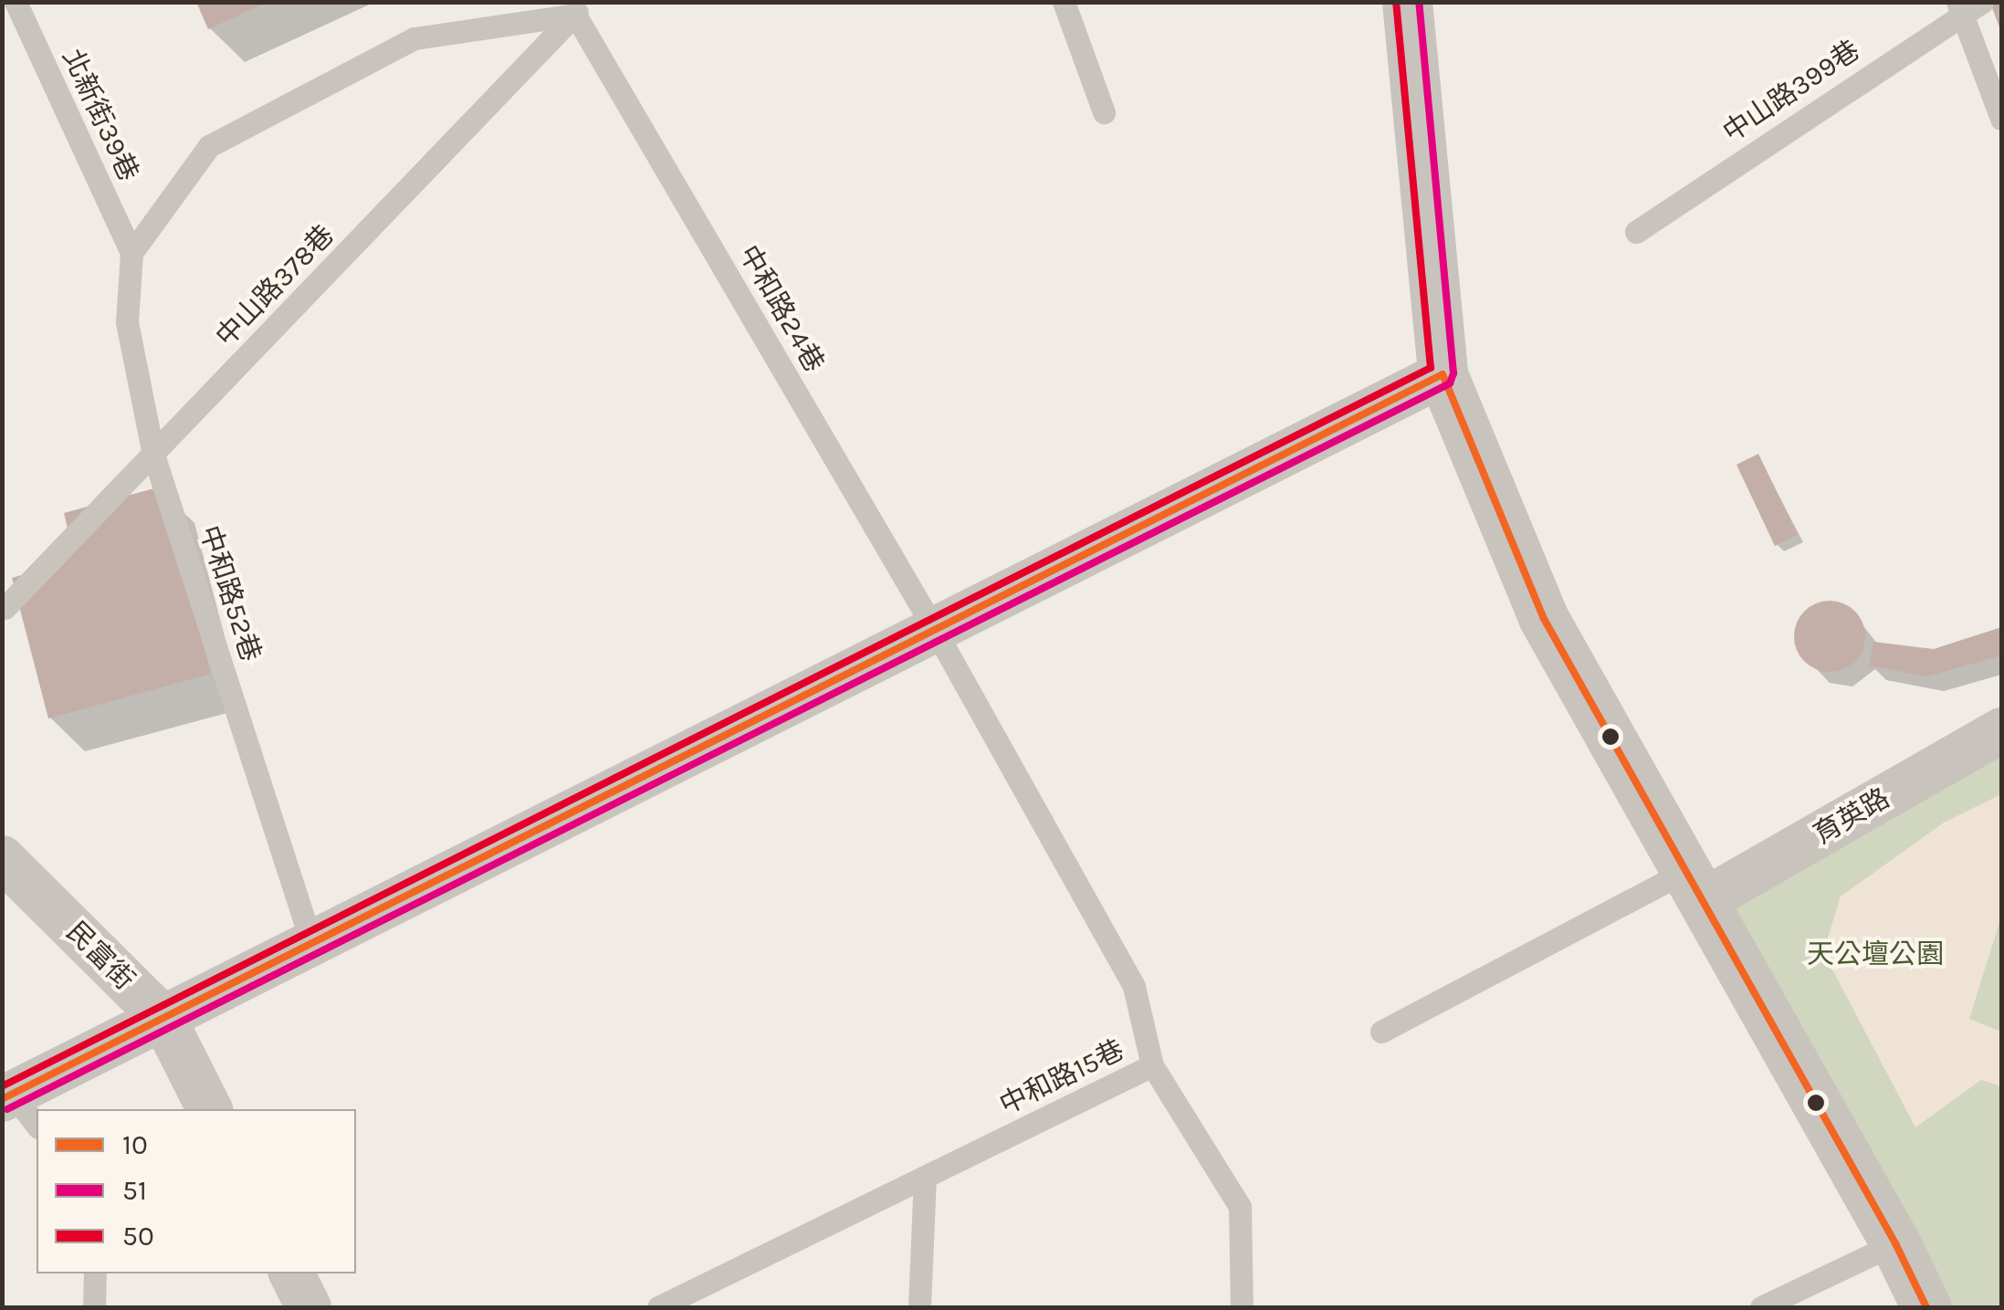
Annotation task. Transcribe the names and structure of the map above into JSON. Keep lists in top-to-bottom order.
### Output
{
  "streets": {
    "street": ["育英路", "民富街"],
    "lane": [
      "中山路399巷",
      "北新街39巷",
      "中山路378巷",
      "中和路24巷",
      "中和路52巷",
      "中和路15巷"
    ]
  },
  "crossings": [
    ["北新街39巷", "中和路52巷"],
    ["中山路378巷", "中和路24巷"],
    ["中山路378巷", "中和路52巷"],
    ["中和路24巷", "中和路15巷"]
  ],
  "parks": ["天公壇公園"],
  "lines": ["transit line 51", "transit line 50", "transit line 10"],
  "legend": ["10", "51", "50"]
}
